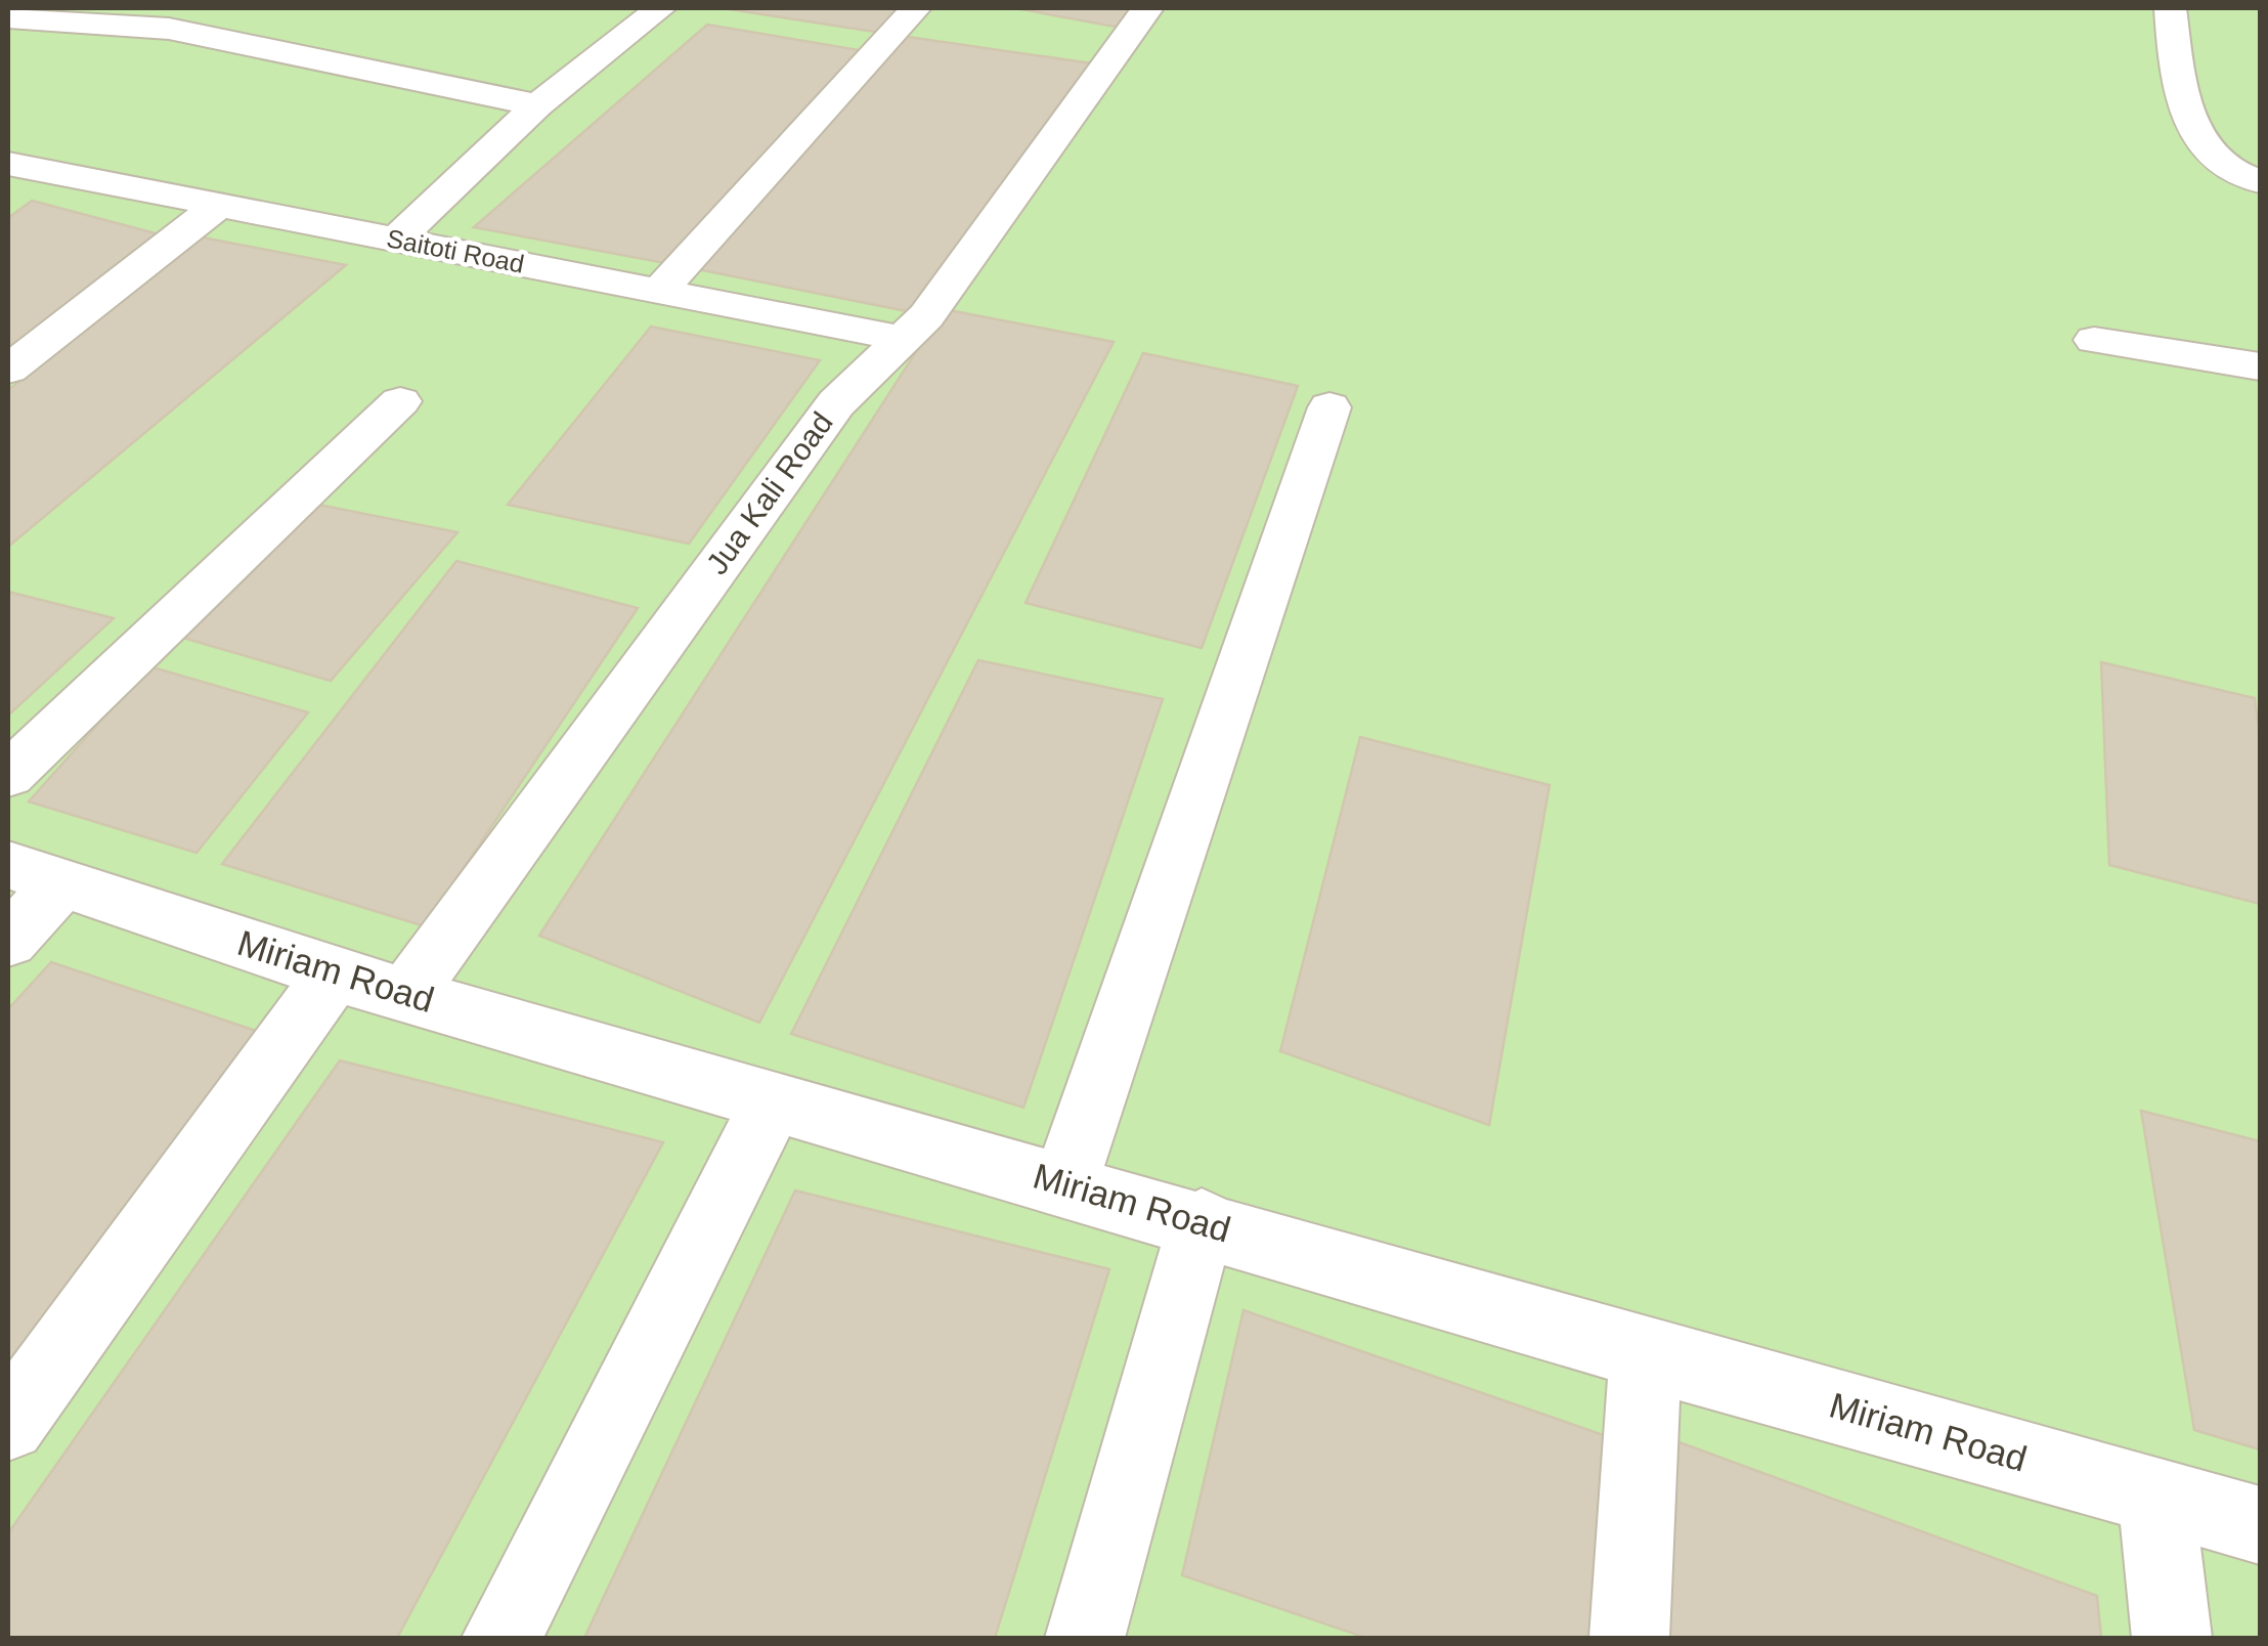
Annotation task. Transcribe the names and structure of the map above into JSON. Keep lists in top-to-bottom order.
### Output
{
  "streets": {
    "street": ["Saitoti Road", "Jua Kali Road", "Miriam Road"]
  },
  "crossings": [
    ["Saitoti Road", "Jua Kali Road"],
    ["Jua Kali Road", "Miriam Road"]
  ]
}
